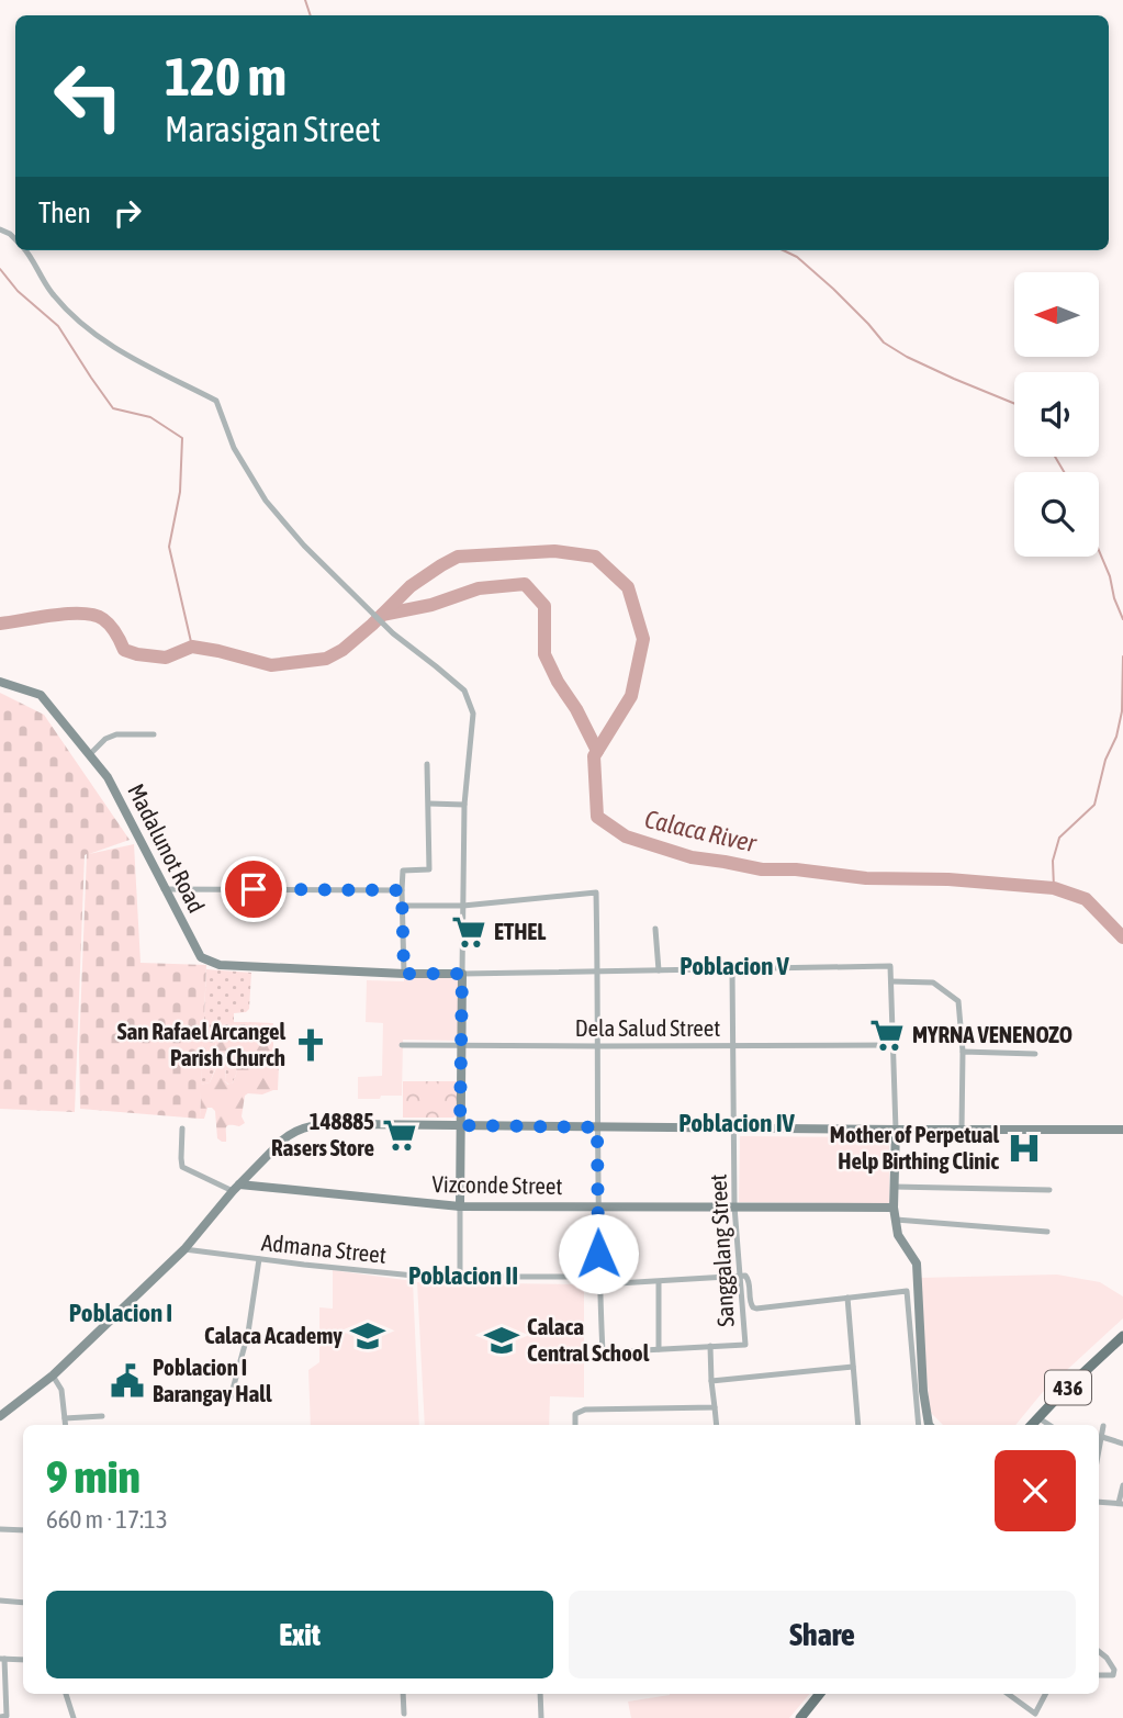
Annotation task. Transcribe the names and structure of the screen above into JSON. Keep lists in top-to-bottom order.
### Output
{
  "streets": {
    "main road": ["Madalunot Road", "Vizconde Street", "436"],
    "street": ["Dela Salud Street", "Admana Street", "Sanggalang Street"]
  },
  "crossings": [
    ["Dela Salud Street", "Sanggalang Street"],
    ["Vizconde Street", "Sanggalang Street"],
    ["Admana Street", "Sanggalang Street"]
  ],
  "districts": [
    "Poblacion V",
    "Poblacion IV",
    "Poblacion II",
    "Poblacion I"
  ],
  "water": ["Calaca River"],
  "places": {
    "supermarket": ["ETHEL", "MYRNA VENENOZO", "148885 Rasers Store"],
    "church": ["San Rafael Arcangel Parish Church"],
    "hospital": ["Mother of Perpetual Help Birthing Clinic"],
    "school or university": ["Calaca Academy", "Calaca Central School"],
    "public building": ["Poblacion I Barangay Hall"]
  },
  "north": "left",
  "page": {
    "turn": ["120 m", "Marasigan Street"],
    "then": "Then",
    "heading": ["9 min", "660 m · 17:13"],
    "buttons": ["Exit", "Share"]
  }
}
